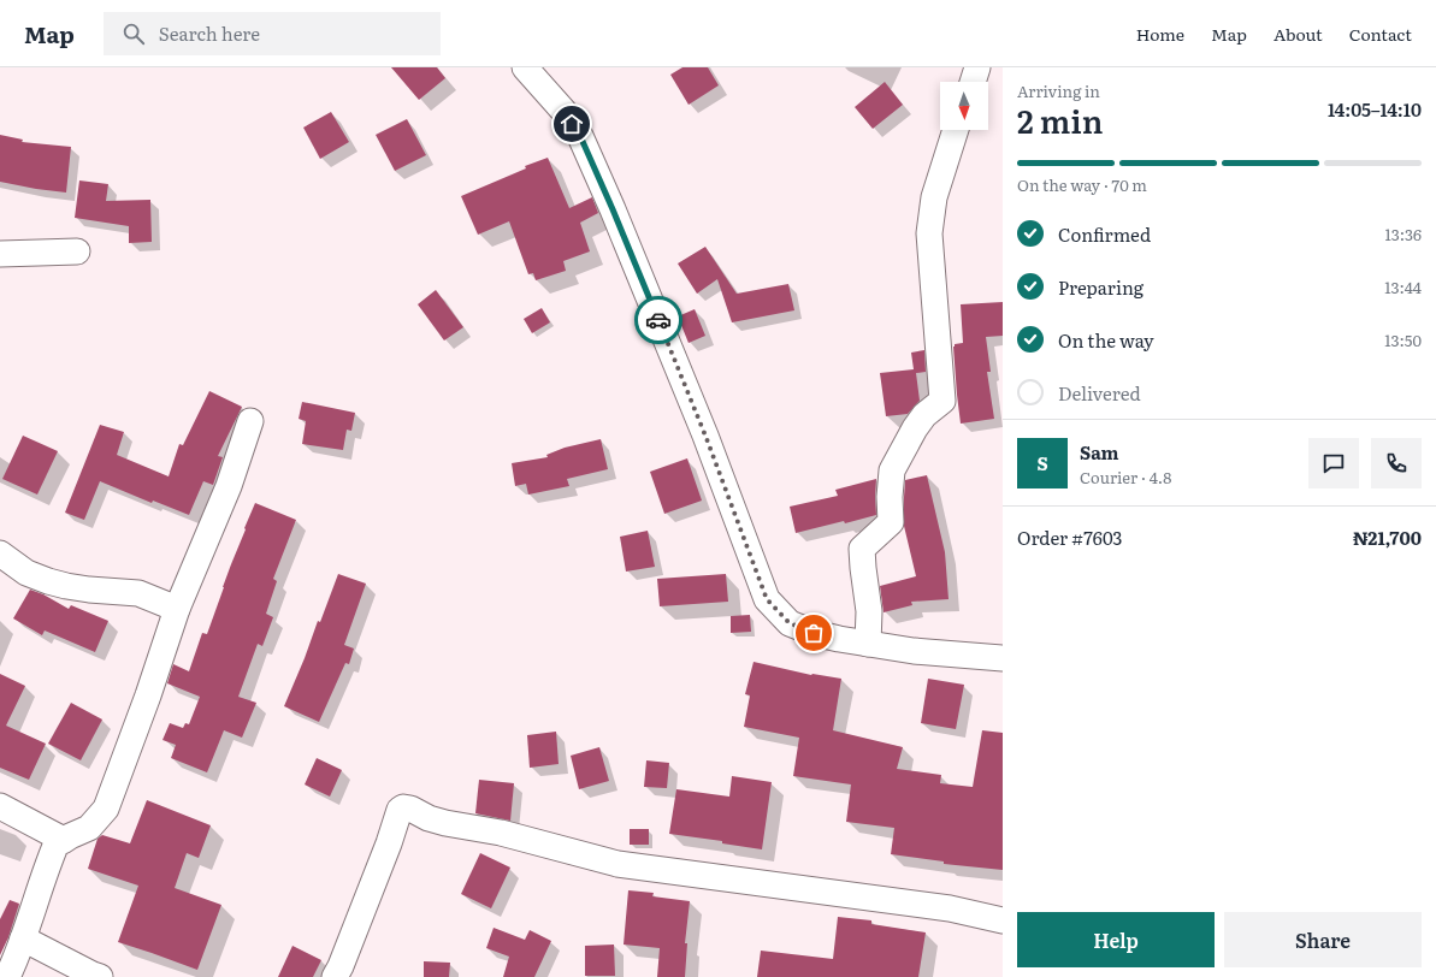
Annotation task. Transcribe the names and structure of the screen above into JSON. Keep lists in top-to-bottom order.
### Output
{
  "north": "bottom",
  "page": {
    "header": "Map",
    "search": "Search here",
    "nav": [
      "Home",
      "Map",
      "About",
      "Contact"
    ],
    "heading": ["2 min", "Arriving in", "14:05–14:10"],
    "panel": [
      "Sam",
      "Courier · 4.8",
      "Order #7603",
      "₦21,700"
    ],
    "bar": "On the way · 70 m",
    "list": [
      ["Confirmed", "13:36"],
      ["Preparing", "13:44"],
      ["On the way", "13:50"],
      "Delivered"
    ],
    "round": "S",
    "buttons": ["Help", "Share"]
  }
}
